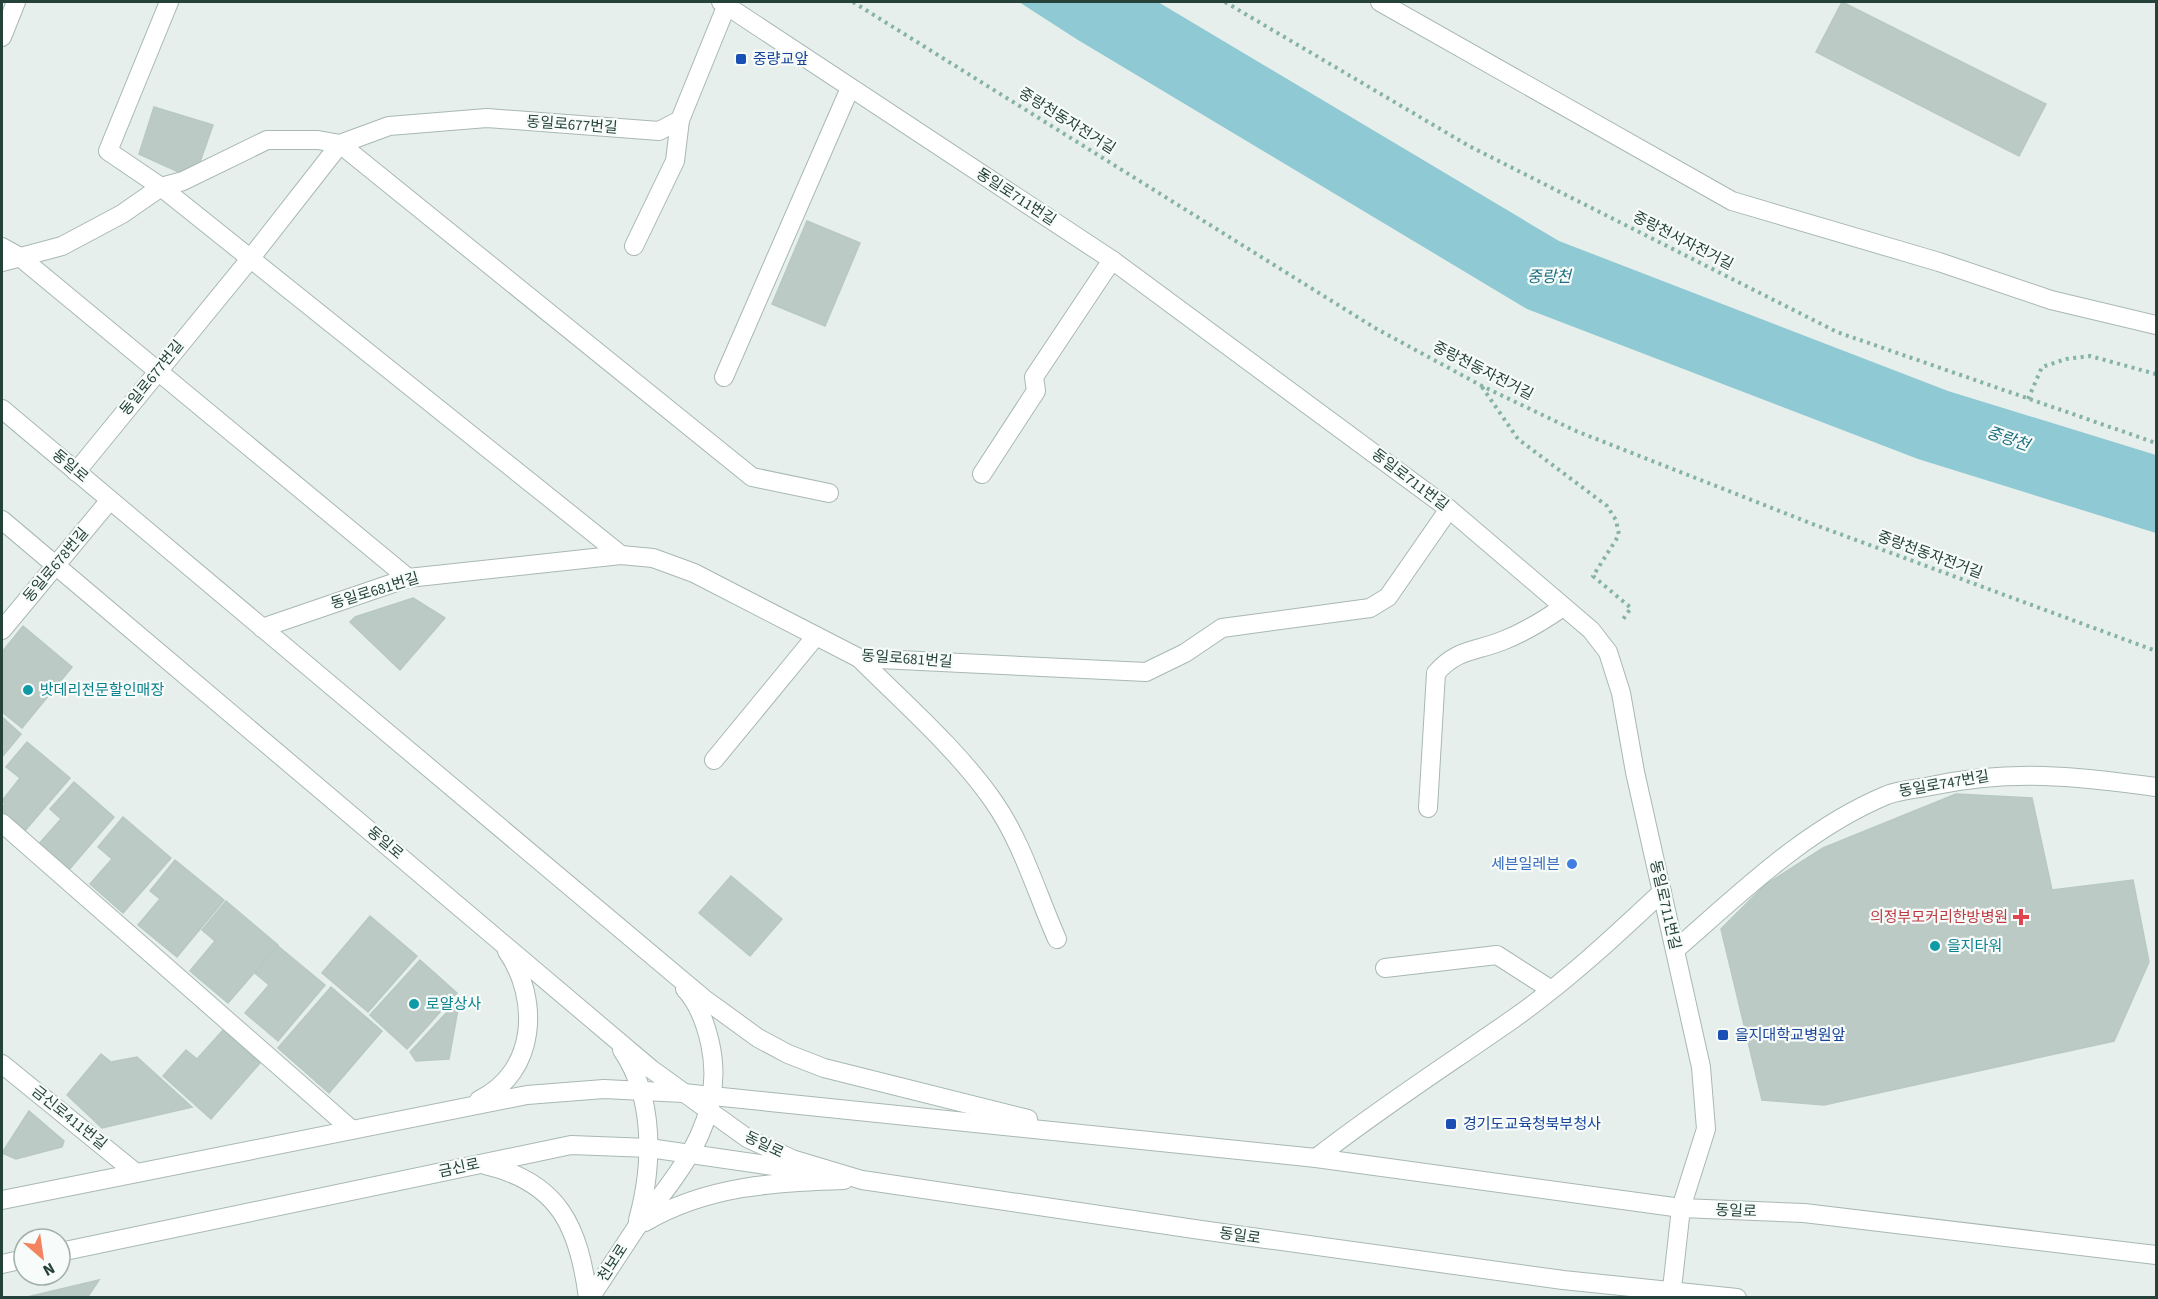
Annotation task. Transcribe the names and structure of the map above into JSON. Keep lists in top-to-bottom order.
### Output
{
  "streets": {
    "street": [
      "동일로677번길",
      "동일로711번길",
      "동일로",
      "동일로678번길",
      "동일로681번길",
      "동일로747번길",
      "금신로411번길",
      "금신로",
      "천보로"
    ],
    "path": ["중랑천동자전거길", "중랑천서자전거길"]
  },
  "crossings": [
    ["동일로677번길", "동일로"],
    ["동일로711번길", "동일로"],
    ["동일로711번길", "동일로681번길"],
    ["동일로711번길", "동일로747번길"],
    ["동일로", "동일로678번길"],
    ["동일로", "동일로681번길"],
    ["동일로", "금신로"],
    ["동일로", "천보로"],
    ["금신로", "천보로"]
  ],
  "water": ["중랑천"],
  "places": {
    "transit": ["중량교앞", "을지대학교병원앞", "경기도교육청북부청사"],
    "other": [
      "밧데리전문할인매장",
      "세븐일레븐",
      "을지타워",
      "로얄상사"
    ],
    "health": ["의정부모커리한방병원"]
  },
  "north": "bottom right"
}
